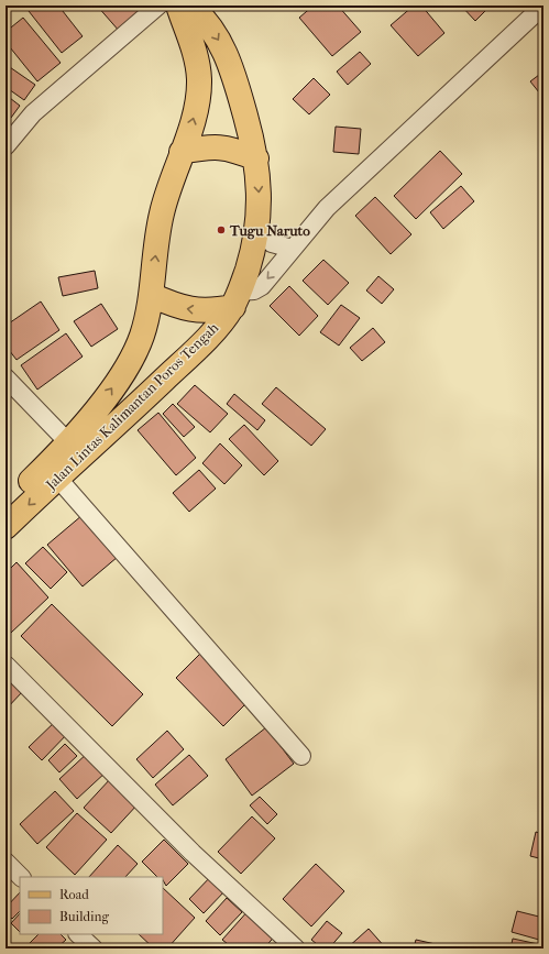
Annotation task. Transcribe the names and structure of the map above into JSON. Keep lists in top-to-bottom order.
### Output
{
  "streets": {
    "main road": ["Jalan Lintas Kalimantan Poros Tengah"]
  },
  "places": ["Tugu Naruto"],
  "legend": ["Road", "Building"]
}
